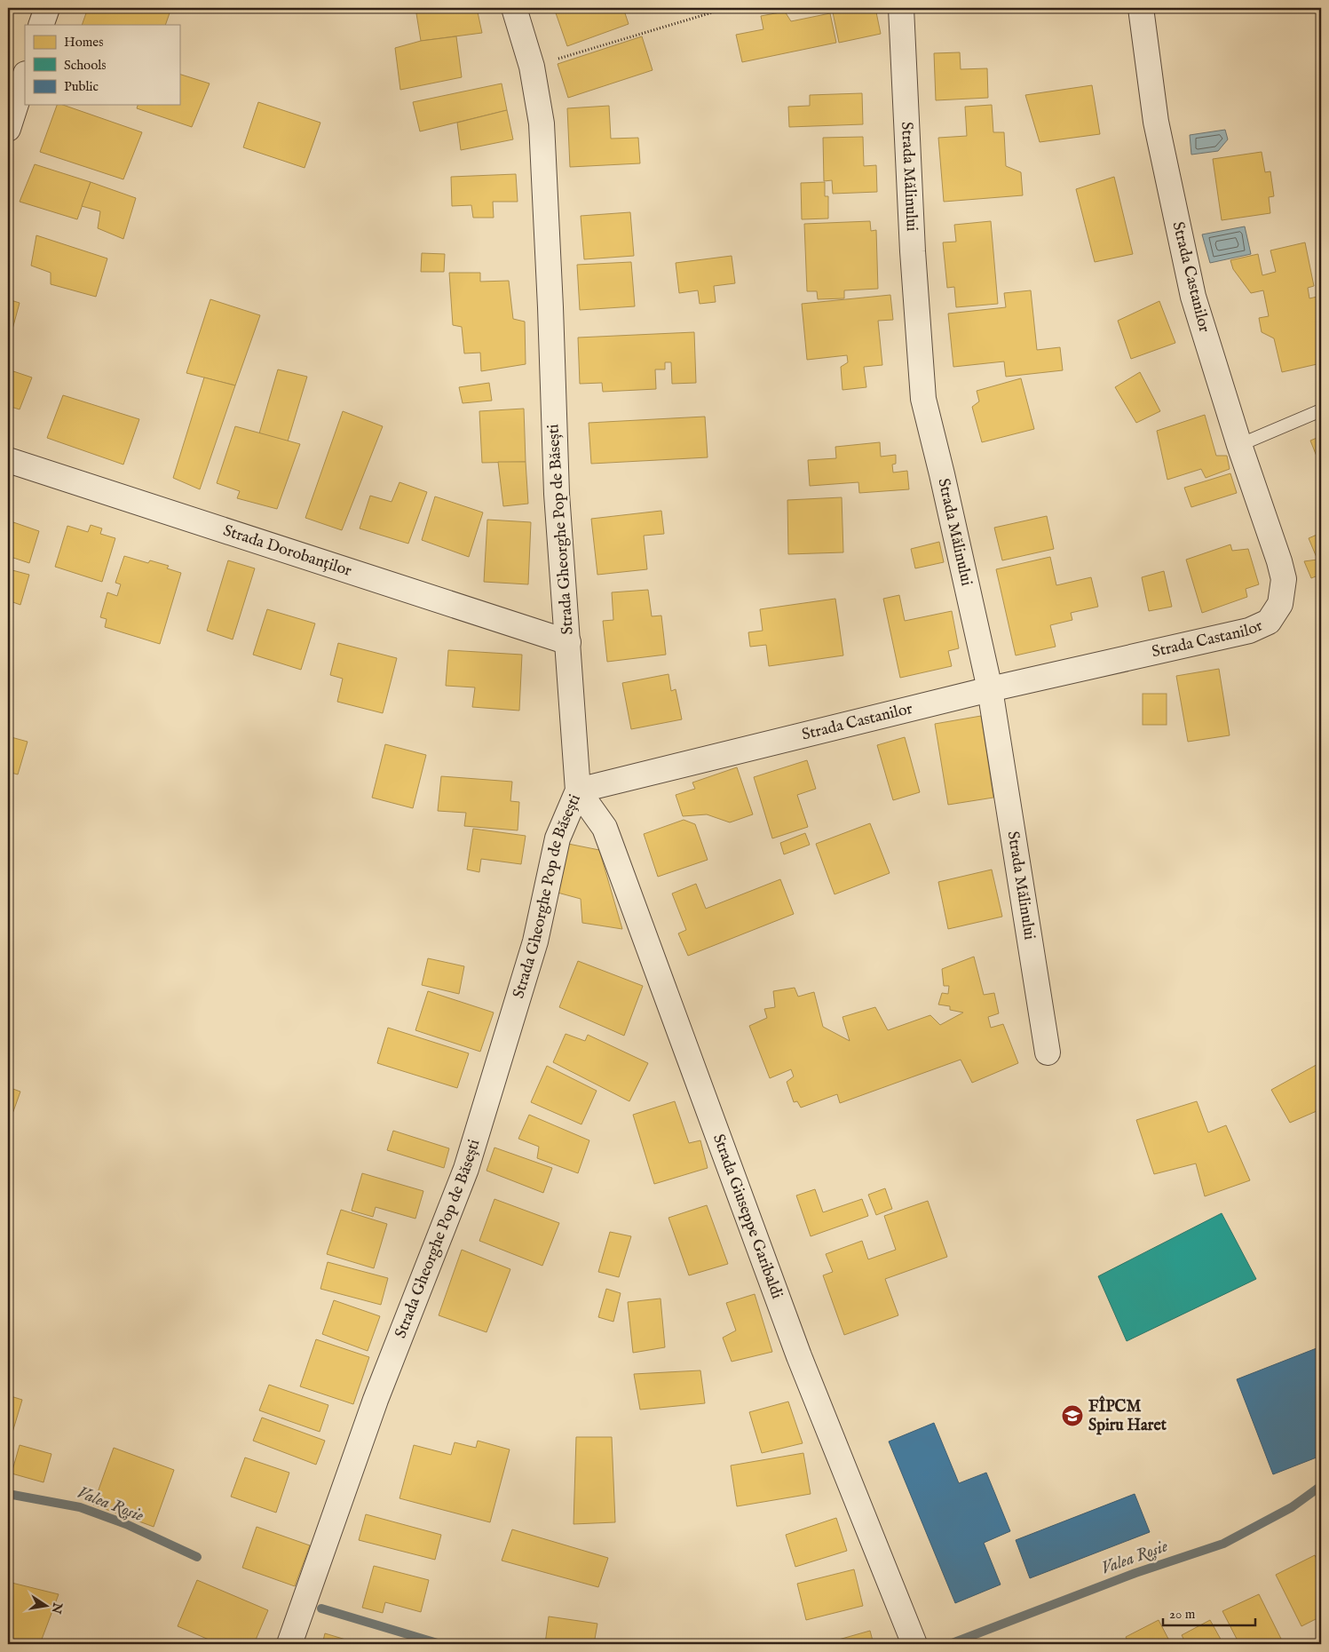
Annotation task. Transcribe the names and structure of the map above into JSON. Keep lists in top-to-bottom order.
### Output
{
  "streets": {
    "street": [
      "Strada Mălinului",
      "Strada Castanilor",
      "Strada Gheorghe Pop de Băsești",
      "Strada Dorobanților",
      "Strada Giuseppe Garibaldi"
    ]
  },
  "crossings": [
    ["Strada Mălinului", "Strada Castanilor"],
    ["Strada Castanilor", "Strada Gheorghe Pop de Băsești"],
    ["Strada Castanilor", "Strada Giuseppe Garibaldi"],
    ["Strada Gheorghe Pop de Băsești", "Strada Dorobanților"],
    ["Strada Gheorghe Pop de Băsești", "Strada Giuseppe Garibaldi"]
  ],
  "water": ["Valea Roșie"],
  "places": {
    "school or university": ["FÎPCM Spiru Haret"]
  },
  "legend": ["Homes", "Schools", "Public"],
  "scale_bar": "20 m",
  "north": "right"
}
